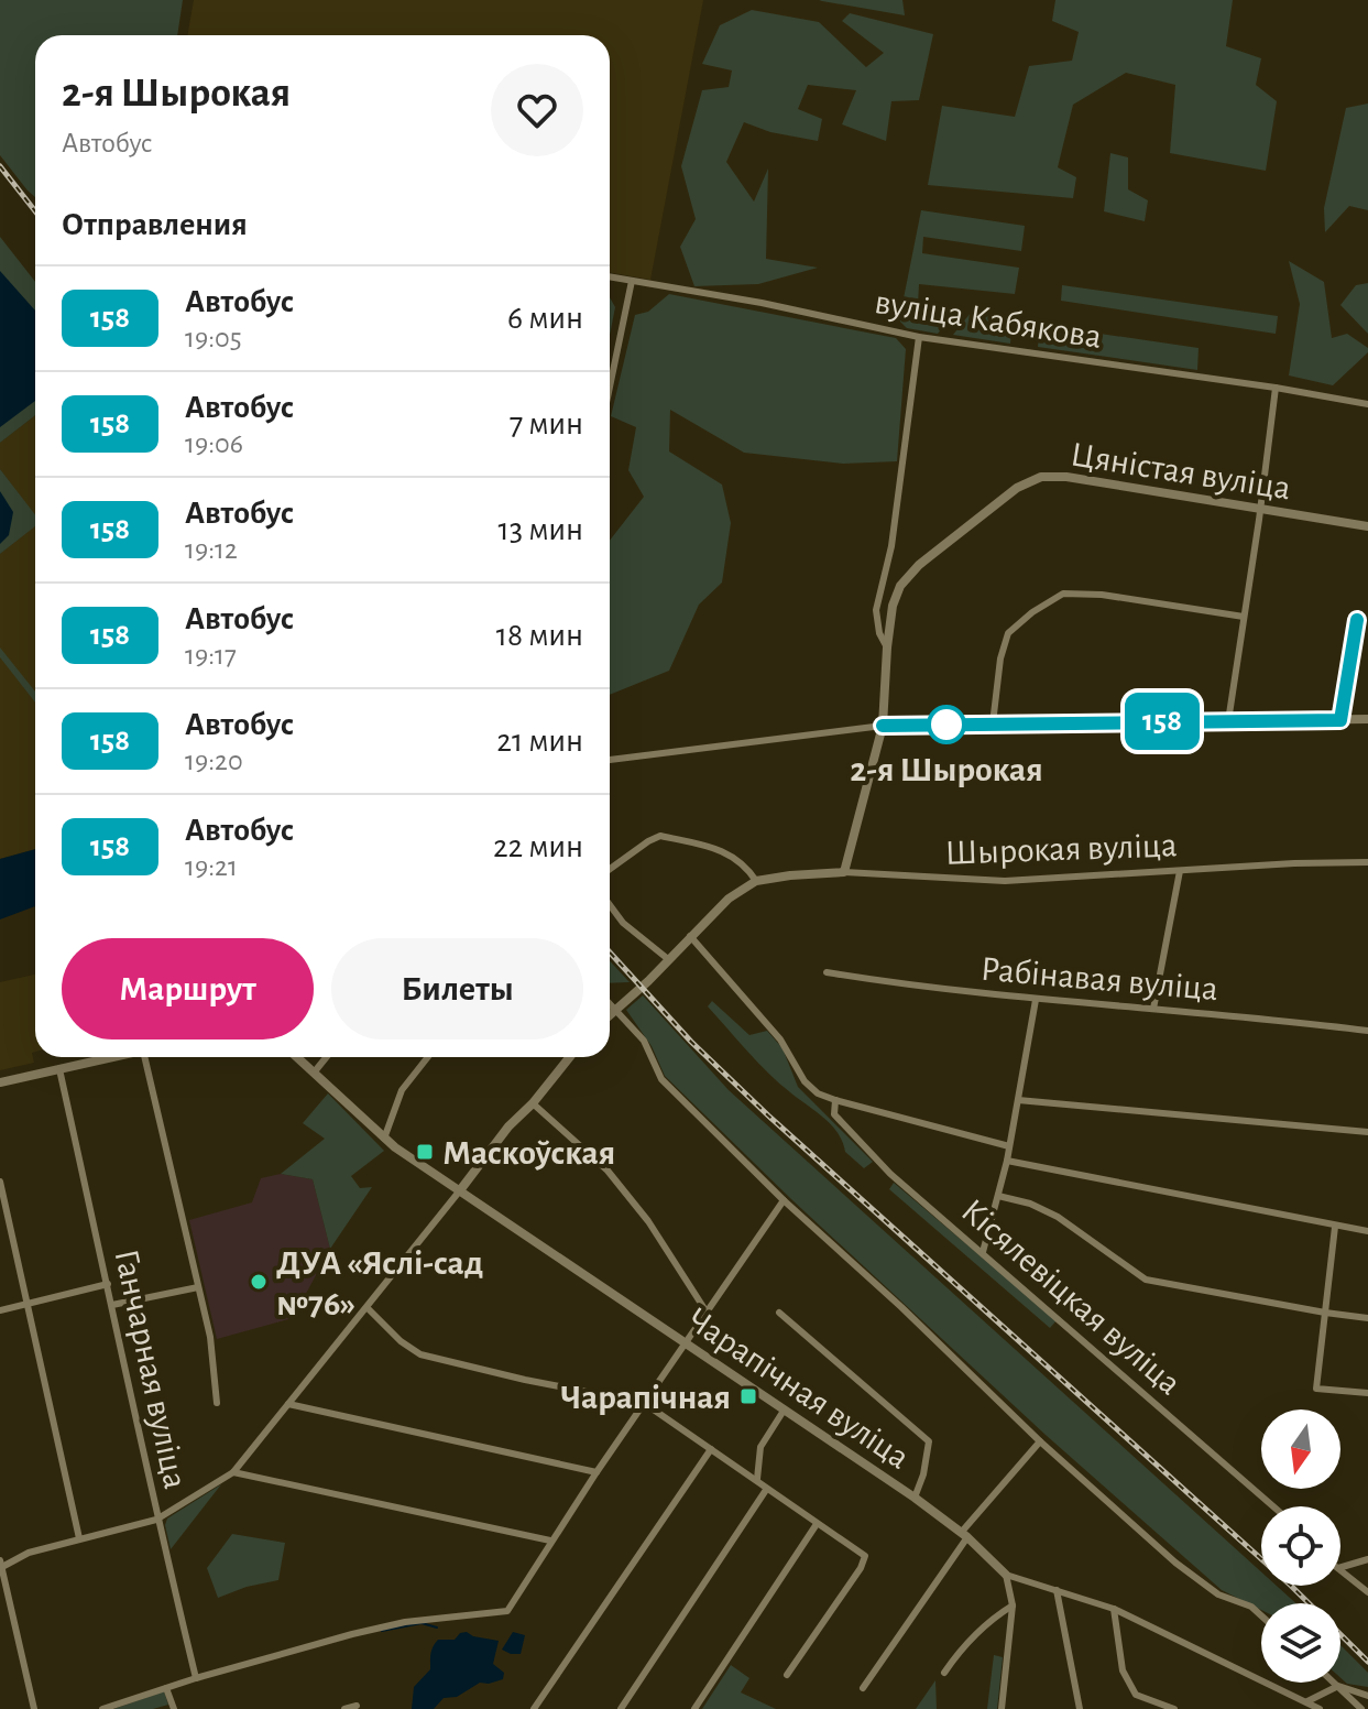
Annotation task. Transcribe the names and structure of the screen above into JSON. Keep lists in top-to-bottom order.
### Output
{
  "streets": {
    "street": [
      "вуліца Кабякова",
      "Цяністая вуліца",
      "Шырокая вуліца",
      "Рабінавая вуліца",
      "Кісялевіцкая вуліца",
      "Ганчарная вуліца",
      "Чарапічная вуліца"
    ]
  },
  "crossings": [
    ["Цяністая вуліца", "Шырокая вуліца"]
  ],
  "places": {
    "other": ["2-я Шырокая", "ДУА «Яслі-сад №76»"],
    "transit": ["Маскоўская", "Чарапічная"]
  },
  "lines": ["bus line 158"],
  "north": "bottom",
  "page": {
    "on_map": "158",
    "heading": [
      ["2-я Шырокая", "Автобус"],
      "Отправления"
    ],
    "list": [
      {
        "mark": "158",
        "name": "Автобус",
        "note": "19:05",
        "value": "6 мин"
      },
      {
        "mark": "158",
        "name": "Автобус",
        "note": "19:06",
        "value": "7 мин"
      },
      {
        "mark": "158",
        "name": "Автобус",
        "note": "19:12",
        "value": "13 мин"
      },
      {
        "mark": "158",
        "name": "Автобус",
        "note": "19:17",
        "value": "18 мин"
      },
      {
        "mark": "158",
        "name": "Автобус",
        "note": "19:20",
        "value": "21 мин"
      },
      {
        "mark": "158",
        "name": "Автобус",
        "note": "19:21",
        "value": "22 мин"
      }
    ],
    "buttons": ["Маршрут", "Билеты"]
  }
}
